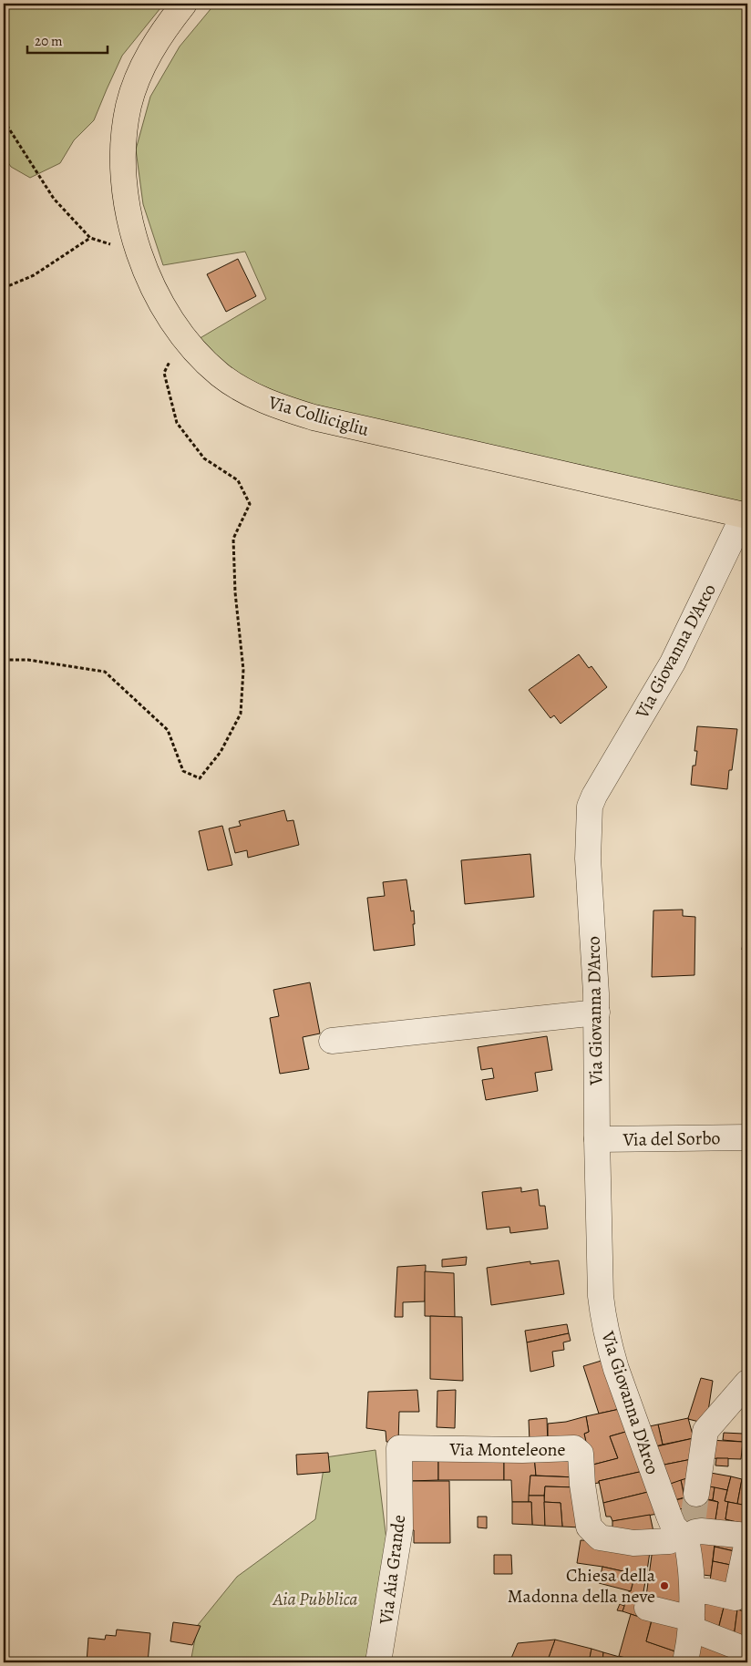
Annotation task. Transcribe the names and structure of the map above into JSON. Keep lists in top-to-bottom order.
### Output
{
  "streets": {
    "main road": ["Via Collicigliu"],
    "street": [
      "Via Giovanna D'Arco",
      "Via del Sorbo",
      "Via Monteleone",
      "Via Aia Grande"
    ]
  },
  "crossings": [
    ["Via Collicigliu", "Via Giovanna D'Arco"],
    ["Via Giovanna D'Arco", "Via del Sorbo"],
    ["Via Giovanna D'Arco", "Via Monteleone"],
    ["Via Monteleone", "Via Aia Grande"]
  ],
  "parks": ["Aia Pubblica"],
  "places": ["Chiesa della Madonna della neve"],
  "scale_bar": "20 m"
}
